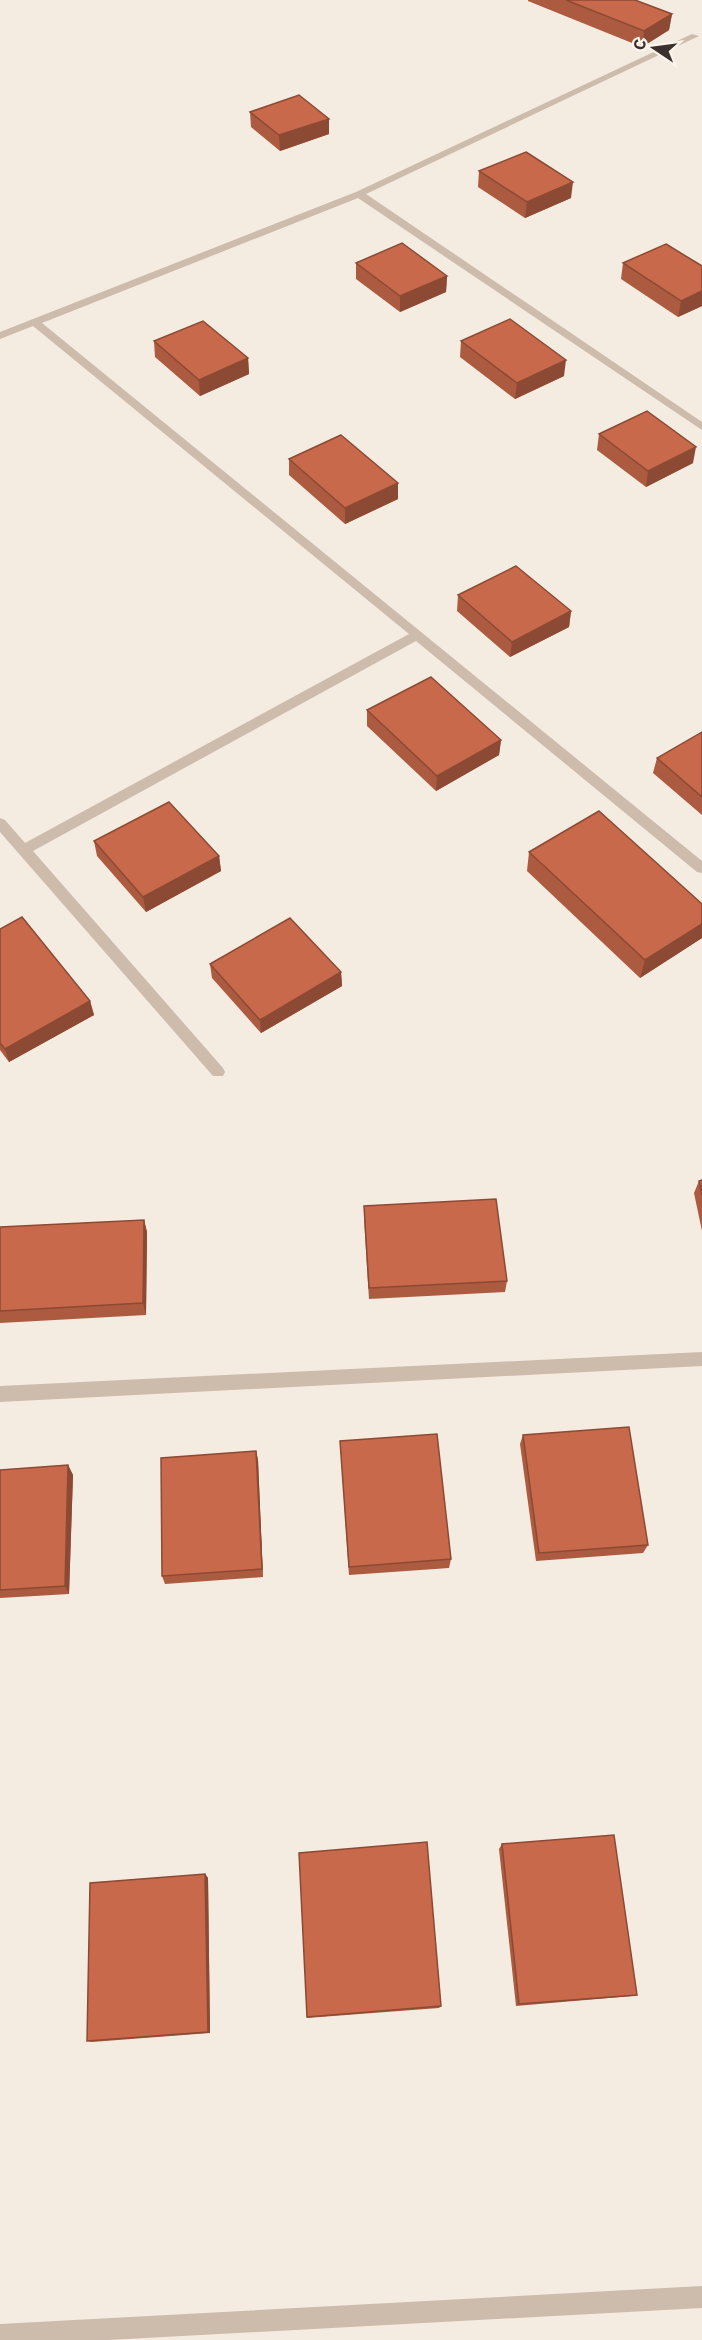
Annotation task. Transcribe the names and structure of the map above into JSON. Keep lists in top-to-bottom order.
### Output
{
  "north": "left"
}
